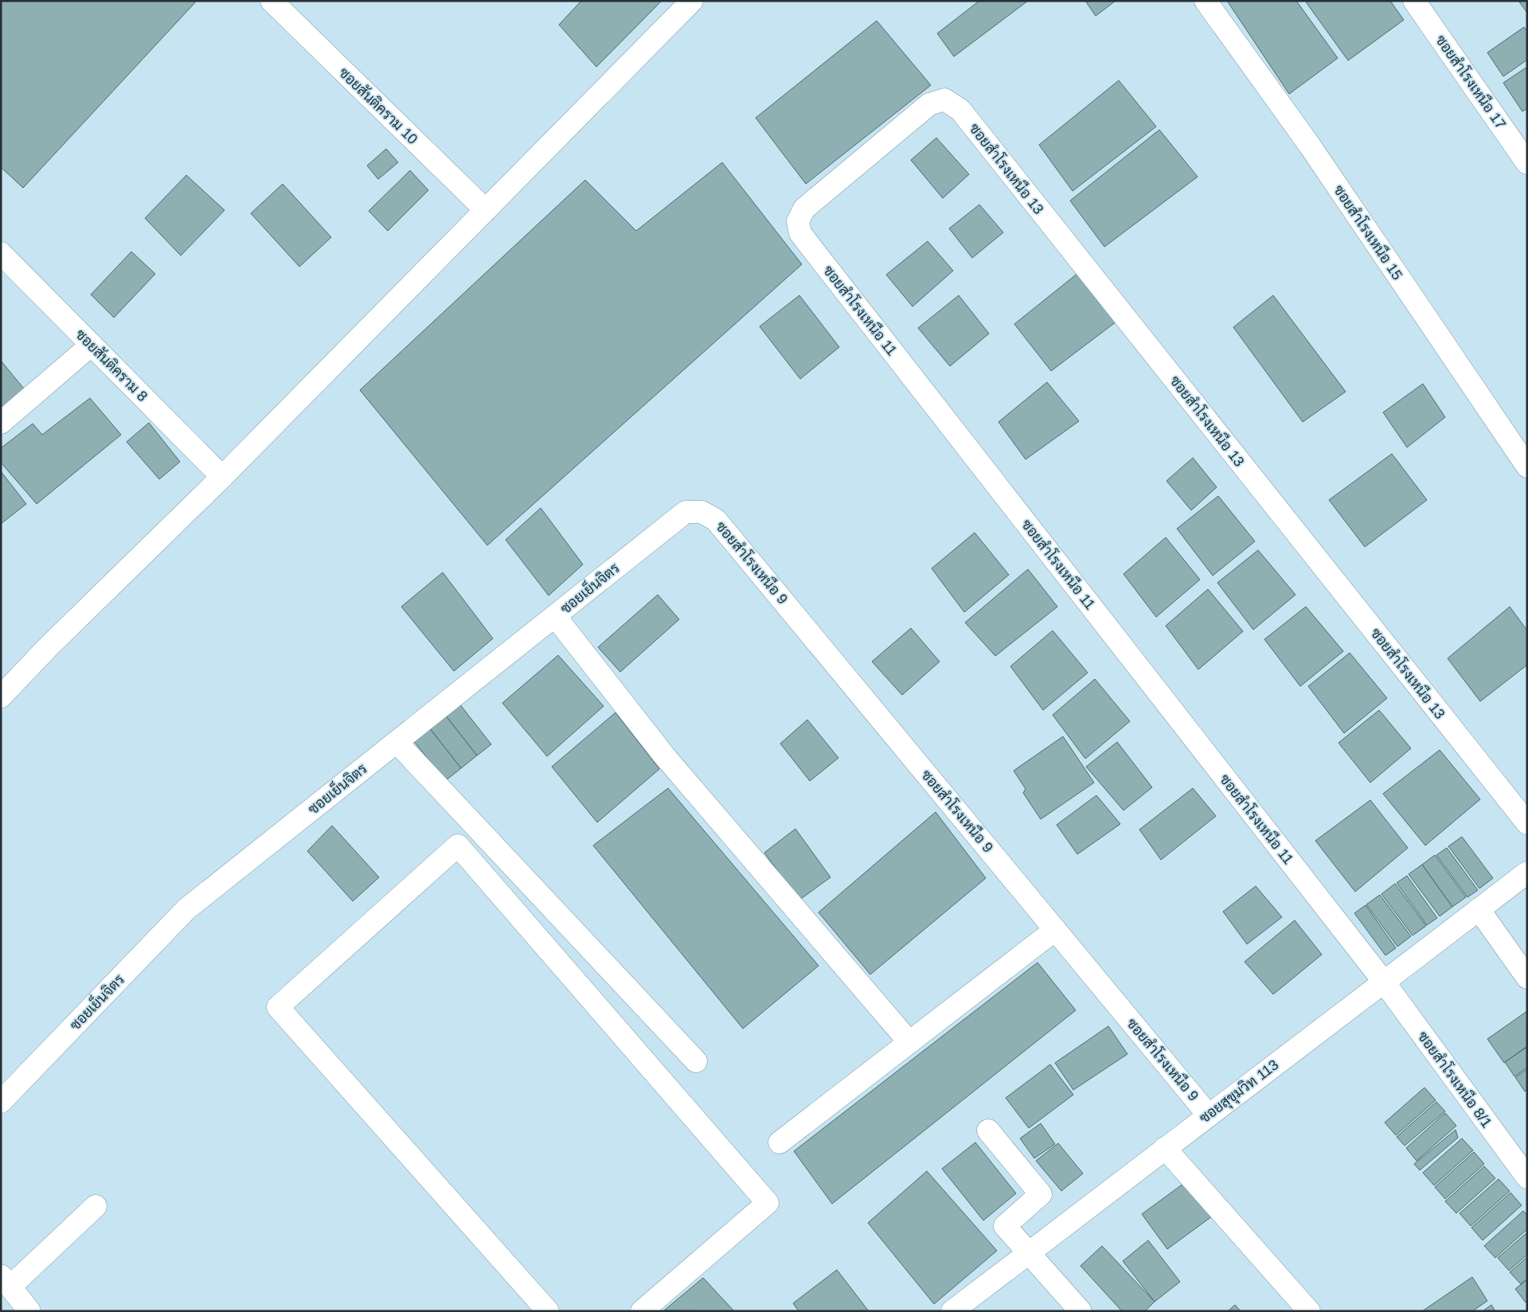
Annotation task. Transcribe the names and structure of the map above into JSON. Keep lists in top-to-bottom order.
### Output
{
  "streets": {
    "street": [
      "ซอยสำโรงเหนือ 17",
      "ซอยสันติคราม 10",
      "ซอยสำโรงเหนือ 13",
      "ซอยสำโรงเหนือ 15",
      "ซอยสำโรงเหนือ 11",
      "ซอยสันติคราม 8",
      "ซอยสำโรงเหนือ 9",
      "ซอยเย็นจิตร",
      "ซอยสำโรงเหนือ 8/1",
      "ซอยสุขุมวิท 113"
    ]
  },
  "crossings": [
    ["ซอยสำโรงเหนือ 13", "ซอยสำโรงเหนือ 11"],
    ["ซอยสำโรงเหนือ 11", "ซอยสำโรงเหนือ 8/1"],
    ["ซอยสำโรงเหนือ 11", "ซอยสุขุมวิท 113"],
    ["ซอยสำโรงเหนือ 9", "ซอยเย็นจิตร"],
    ["ซอยสำโรงเหนือ 9", "ซอยสุขุมวิท 113"],
    ["ซอยสำโรงเหนือ 8/1", "ซอยสุขุมวิท 113"]
  ]
}
